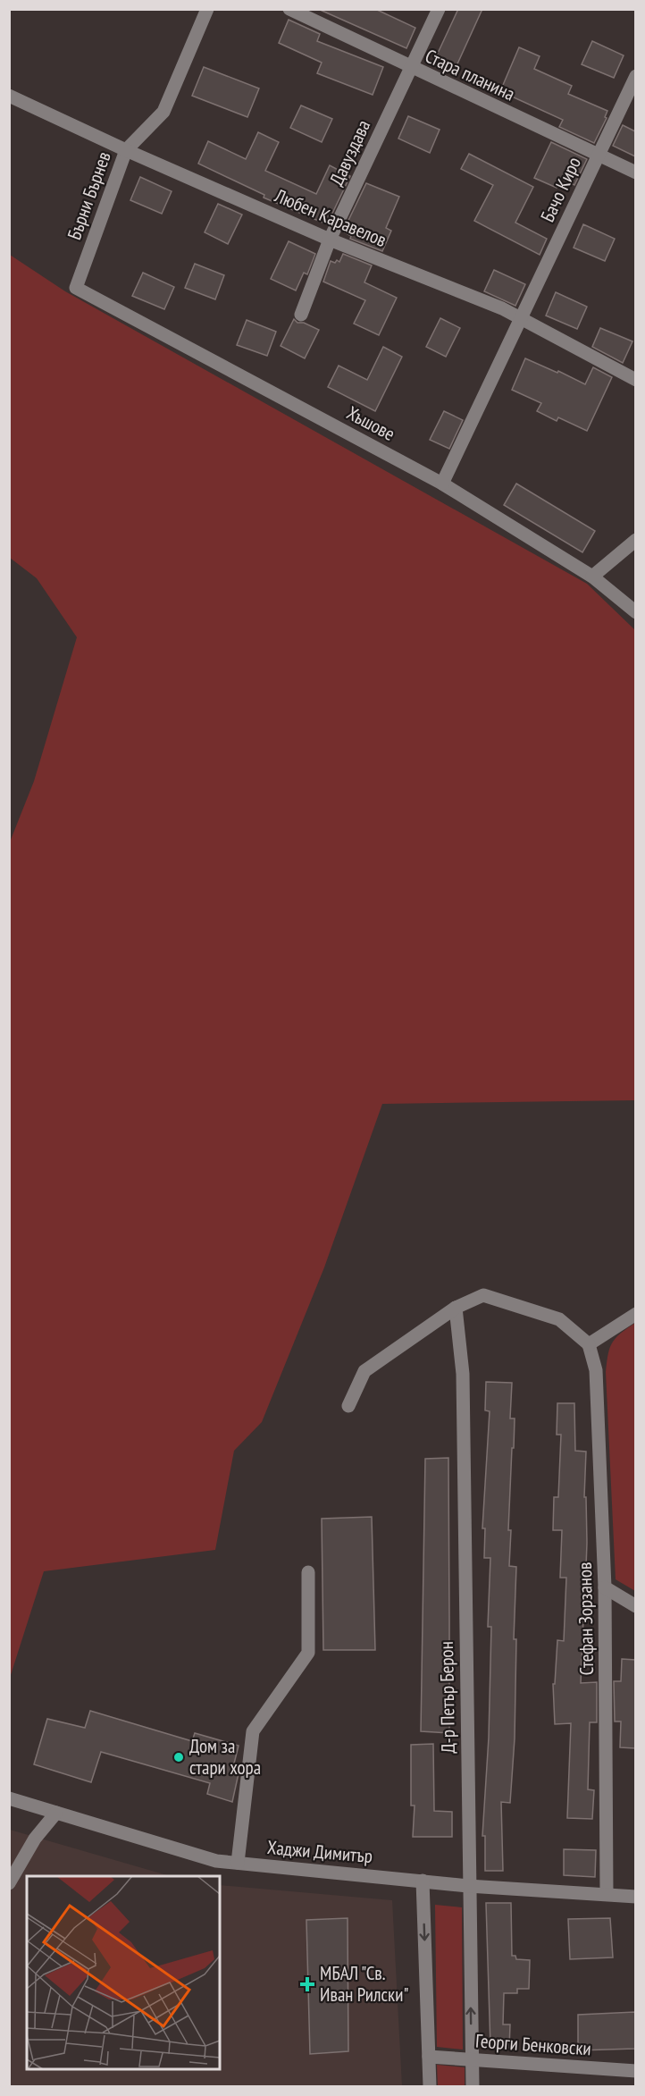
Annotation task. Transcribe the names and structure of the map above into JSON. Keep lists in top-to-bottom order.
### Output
{
  "streets": {
    "street": [
      "Стара планина",
      "Давуздава",
      "Бачо Киро",
      "Бърни Бърнев",
      "Любен Каравелов",
      "Хъшове",
      "Стефан Зорзанов",
      "Д-р Петър Берон",
      "Хаджи Димитър",
      "Георги Бенковски"
    ]
  },
  "crossings": [
    ["Стара планина", "Давуздава"],
    ["Стара планина", "Бачо Киро"],
    ["Давуздава", "Любен Каравелов"],
    ["Бачо Киро", "Любен Каравелов"],
    ["Бачо Киро", "Хъшове"],
    ["Бърни Бърнев", "Любен Каравелов"],
    ["Бърни Бърнев", "Хъшове"],
    ["Стефан Зорзанов", "Хаджи Димитър"],
    ["Д-р Петър Берон", "Хаджи Димитър"],
    ["Д-р Петър Берон", "Георги Бенковски"]
  ],
  "places": {
    "other": ["Дом за стари хора"],
    "health": ["МБАЛ \"Св. Иван Рилски\""]
  }
}
